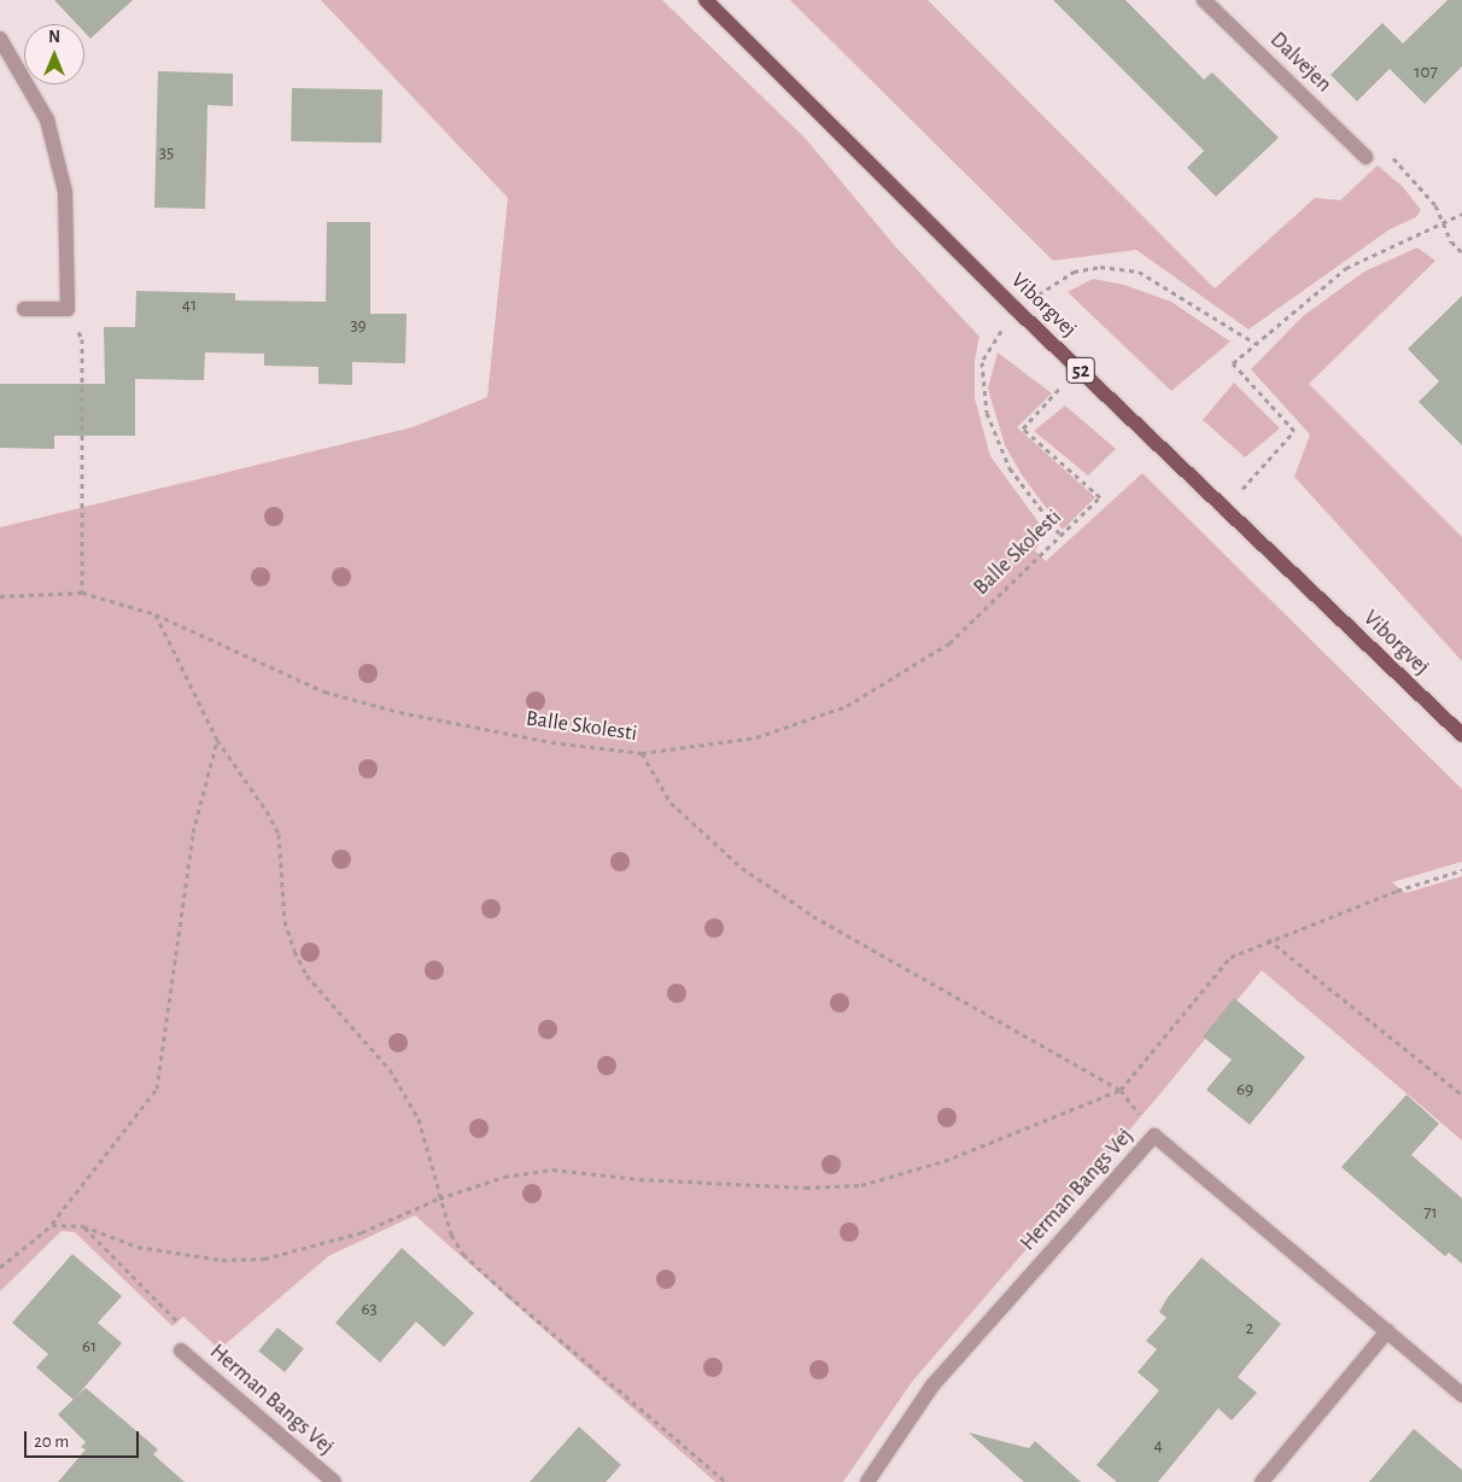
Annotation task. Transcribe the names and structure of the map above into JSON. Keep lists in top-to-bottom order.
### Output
{
  "streets": {
    "main road": ["Viborgvej", "52"],
    "street": ["Dalvejen", "Herman Bangs Vej"],
    "path": ["Balle Skolesti"]
  },
  "crossings": [
    ["Viborgvej", "Balle Skolesti"]
  ],
  "house_numbers": [
    "107",
    "35",
    "41",
    "39",
    "69",
    "71",
    "63",
    "2",
    "61",
    "4"
  ],
  "scale_bar": "20 m",
  "north": "top"
}
